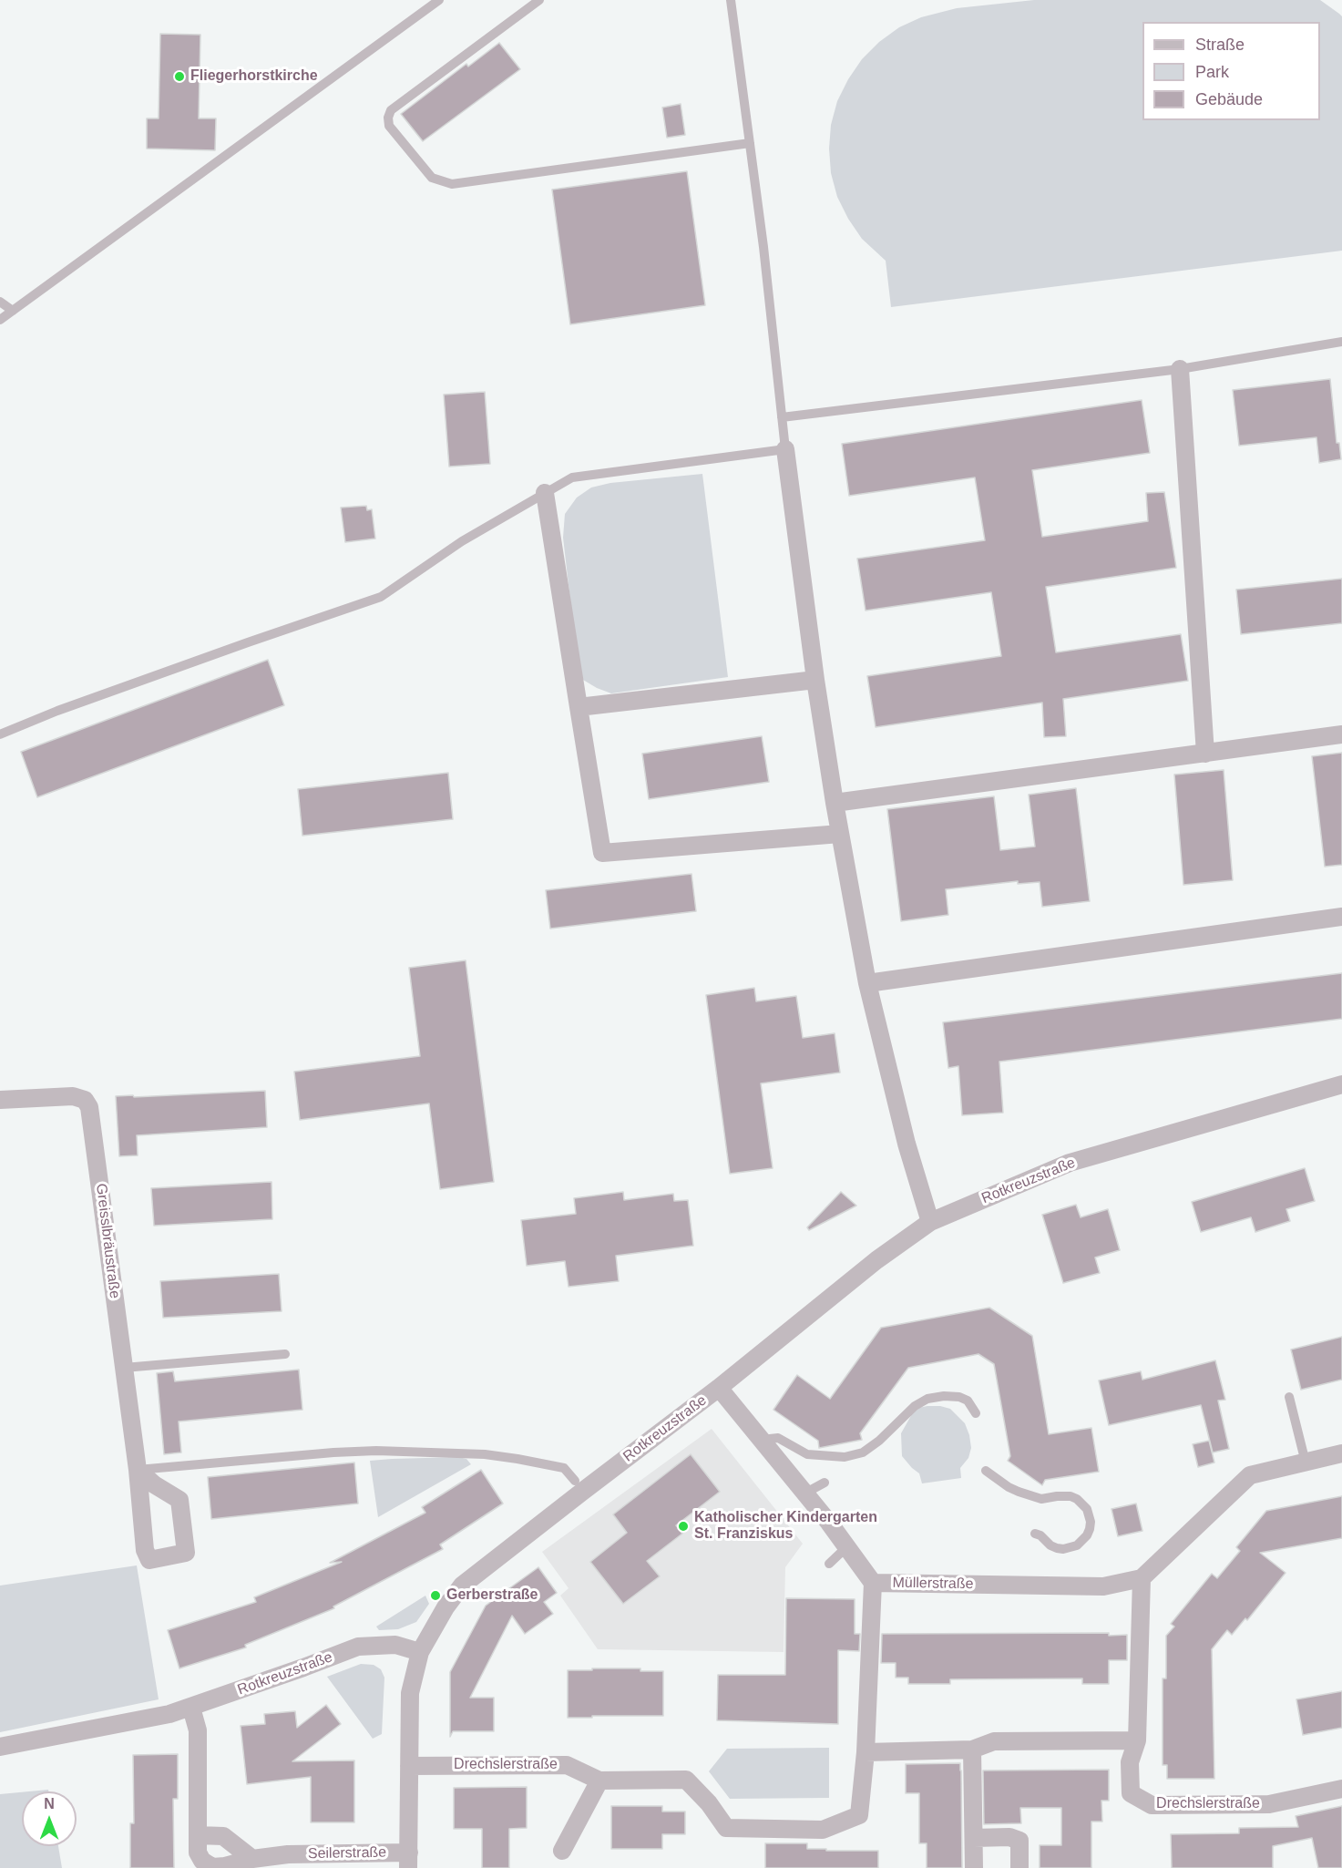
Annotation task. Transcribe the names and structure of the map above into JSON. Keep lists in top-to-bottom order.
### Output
{
  "streets": {
    "street": [
      "Rotkreuzstraße",
      "Greisslbräustraße",
      "Müllerstraße",
      "Drechslerstraße",
      "Seilerstraße"
    ]
  },
  "crossings": [
    ["Rotkreuzstraße", "Müllerstraße"],
    ["Rotkreuzstraße", "Seilerstraße"],
    ["Müllerstraße", "Drechslerstraße"]
  ],
  "places": ["Fliegerhorstkirche", "Katholischer Kindergarten St. Franziskus", "Gerberstraße"],
  "legend": ["Straße", "Park", "Gebäude"],
  "north": "top"
}
